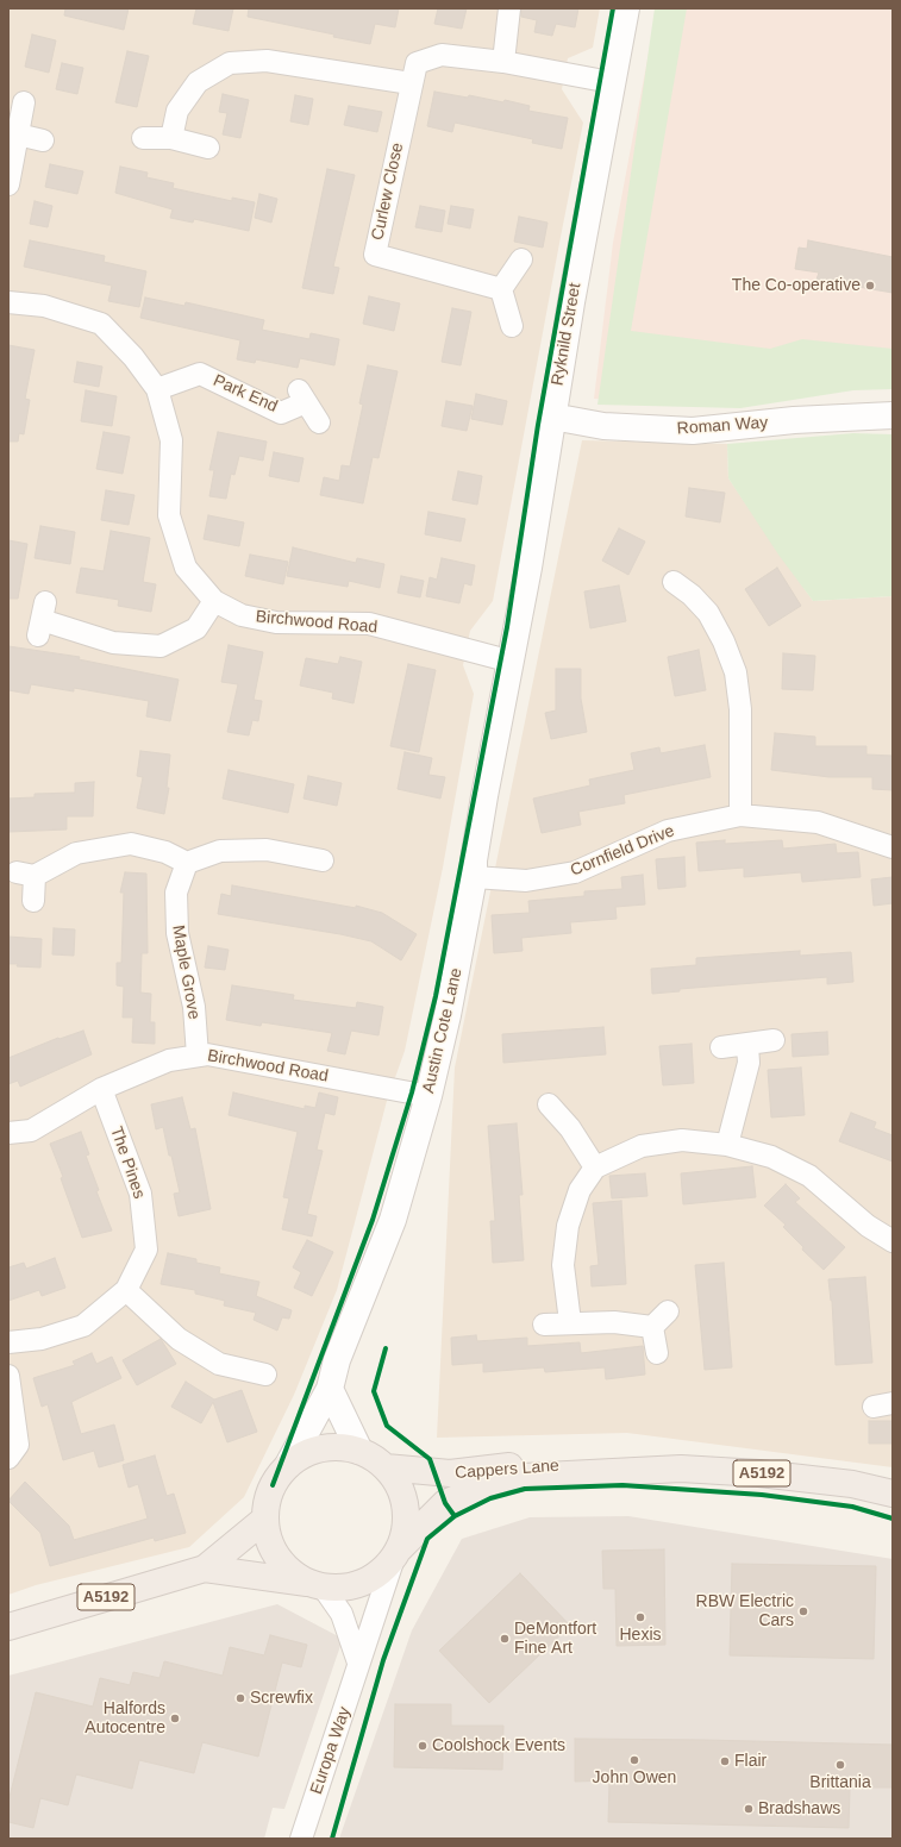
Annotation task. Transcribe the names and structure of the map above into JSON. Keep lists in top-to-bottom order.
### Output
{
  "streets": {
    "highway": ["Cappers Lane", "A5192"],
    "street": [
      "Curlew Close",
      "Ryknild Street",
      "Park End",
      "Roman Way",
      "Birchwood Road",
      "Cornfield Drive",
      "Maple Grove",
      "Austin Cote Lane",
      "The Pines",
      "Europa Way"
    ]
  },
  "crossings": [
    ["Curlew Close", "Ryknild Street"],
    ["Ryknild Street", "Roman Way"],
    ["Ryknild Street", "Birchwood Road"],
    ["Ryknild Street", "Austin Cote Lane"],
    ["Park End", "Birchwood Road"],
    ["Birchwood Road", "Maple Grove"],
    ["Birchwood Road", "Austin Cote Lane"],
    ["Birchwood Road", "The Pines"],
    ["Cornfield Drive", "Austin Cote Lane"],
    ["Austin Cote Lane", "Cappers Lane"],
    ["Austin Cote Lane", "A5192"],
    ["Austin Cote Lane", "Europa Way"],
    ["Cappers Lane", "A5192"],
    ["Cappers Lane", "Europa Way"],
    ["A5192", "Europa Way"]
  ],
  "places": [
    "The Co-operative",
    "RBW Electric Cars",
    "Hexis",
    "DeMontfort Fine Art",
    "Screwfix",
    "Halfords Autocentre",
    "Coolshock Events",
    "John Owen",
    "Flair",
    "Brittania",
    "Bradshaws"
  ]
}
